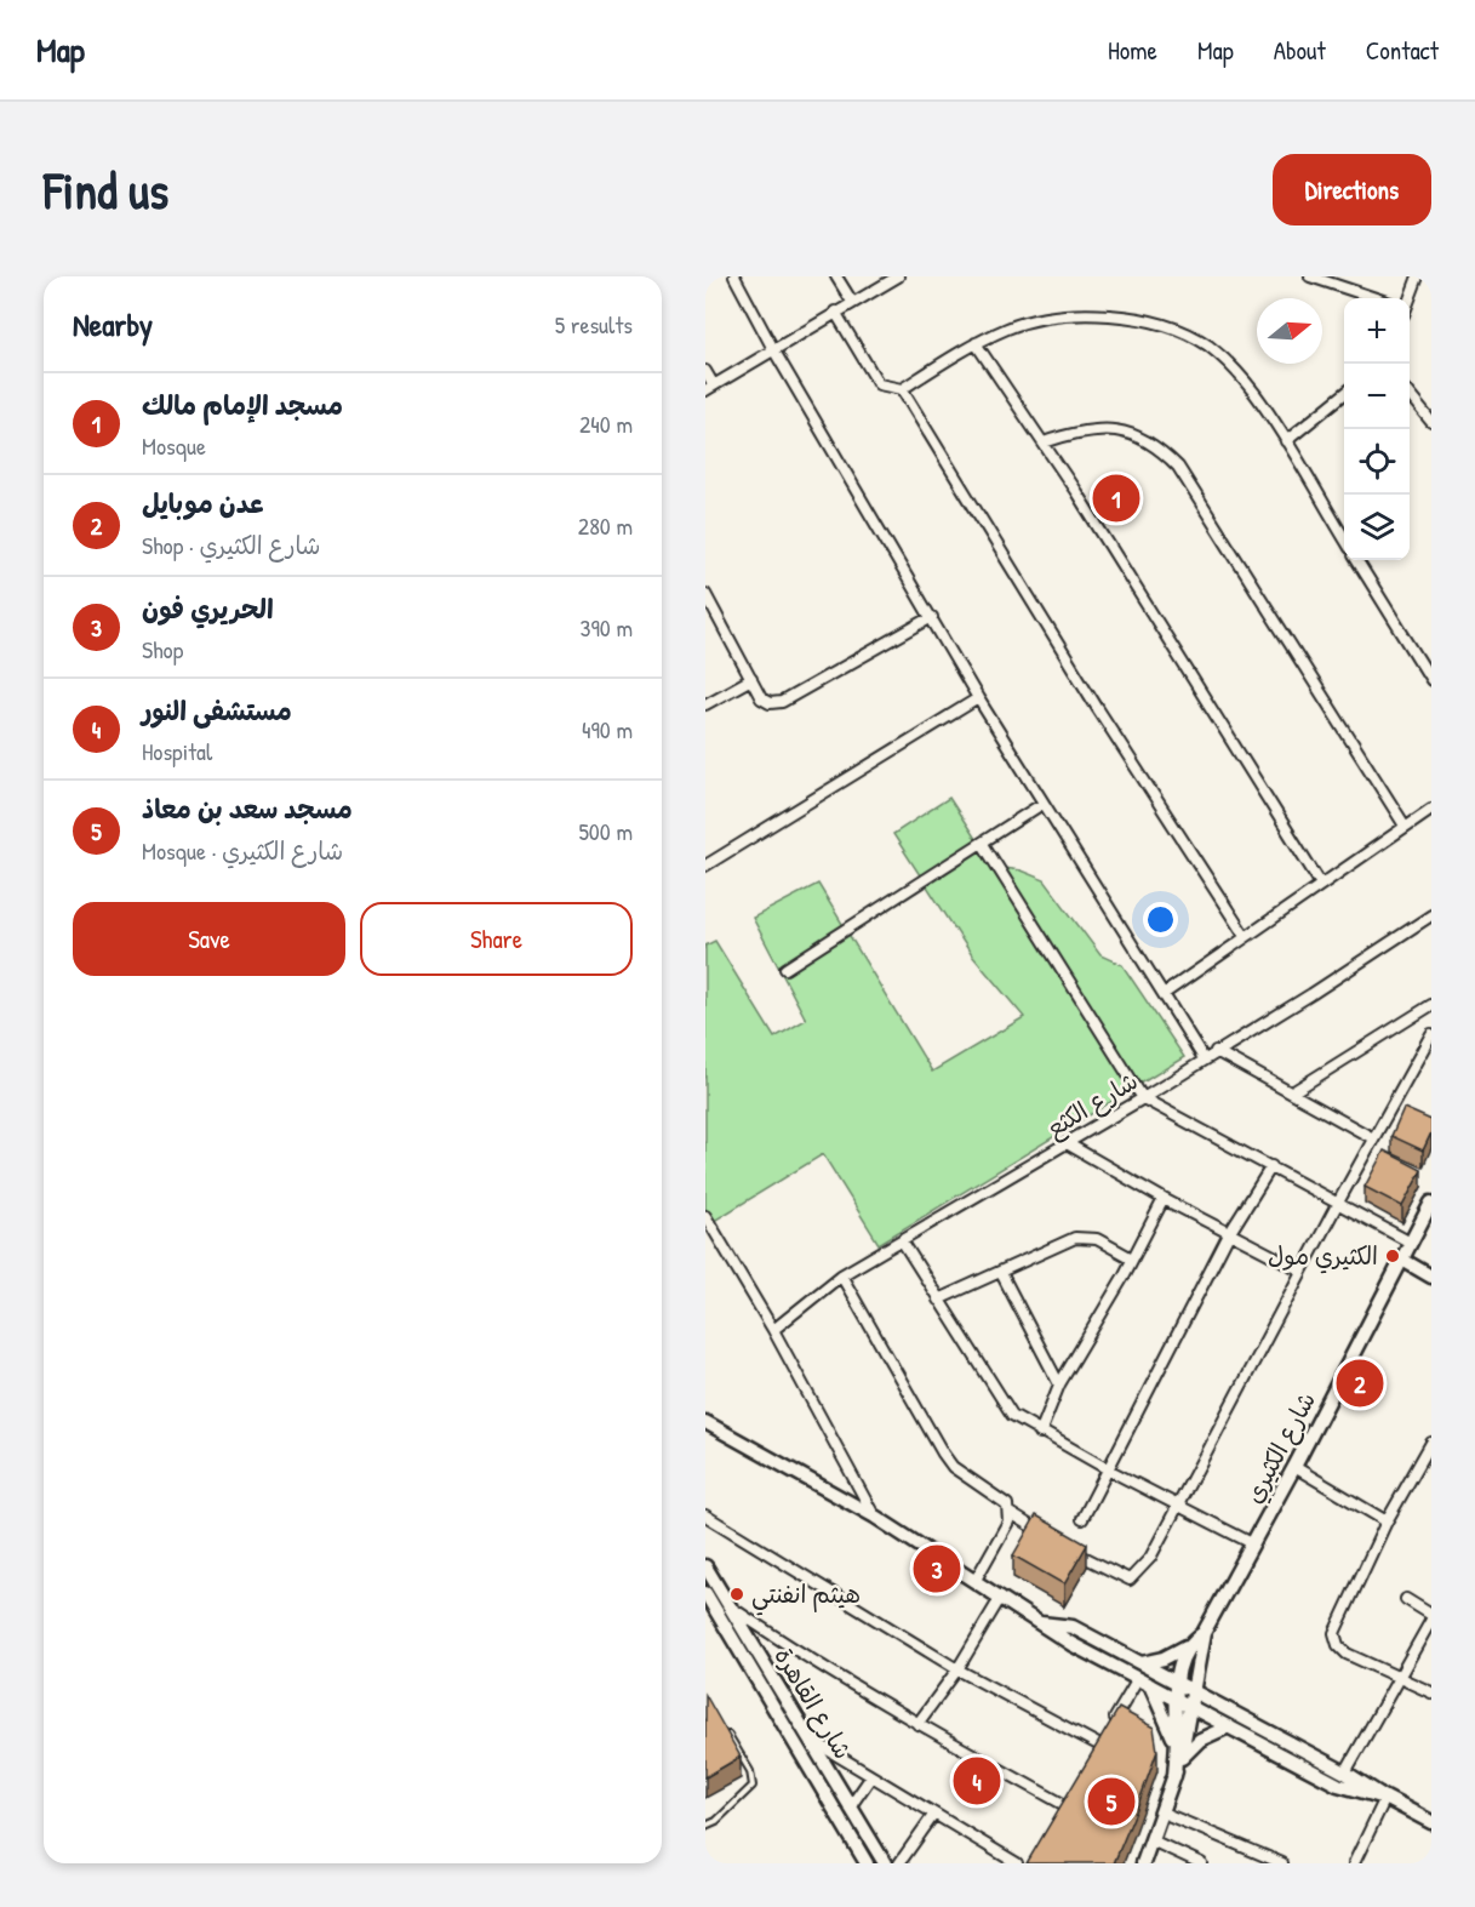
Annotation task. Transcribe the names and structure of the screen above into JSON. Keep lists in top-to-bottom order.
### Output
{
  "streets": {
    "street": ["شارع الكثع", "شارع الكثيري", "شارع القاهرة"]
  },
  "places": ["الكثيري مول", "هيثم انفنتي"],
  "north": "right",
  "page": {
    "header": "Map",
    "nav": [
      "Home",
      "Map",
      "About",
      "Contact"
    ],
    "buttons": [
      "Directions",
      ["Save", "Share"]
    ],
    "title": "Find us",
    "heading": ["Nearby", "5 results"],
    "map_buttons": ["+", "−"],
    "list": [
      {
        "mark": "1",
        "name": "مسجد الإمام مالك",
        "note": "Mosque",
        "value": "240 m"
      },
      {
        "mark": "2",
        "name": "عدن موبايل",
        "note": "Shop · شارع الكثيري",
        "value": "280 m"
      },
      {
        "mark": "3",
        "name": "الحريري فون",
        "note": "Shop",
        "value": "390 m"
      },
      {
        "mark": "4",
        "name": "مستشفى النور",
        "note": "Hospital",
        "value": "490 m"
      },
      {
        "mark": "5",
        "name": "مسجد سعد بن معاذ",
        "note": "Mosque · شارع الكثيري",
        "value": "500 m"
      }
    ],
    "pins": [
      "1",
      "2",
      "3",
      "4",
      "5"
    ]
  }
}
